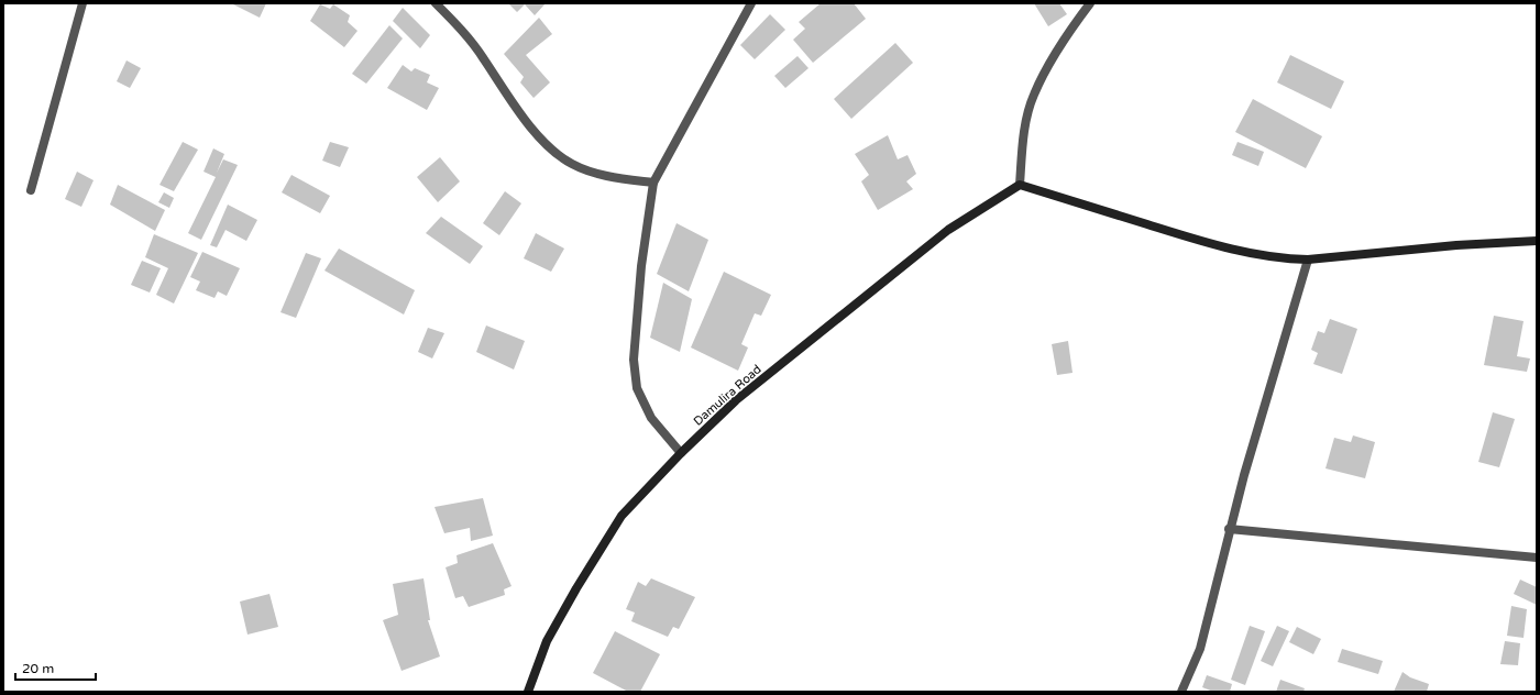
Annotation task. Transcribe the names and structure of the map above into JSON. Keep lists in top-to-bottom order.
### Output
{
  "streets": {
    "street": ["Damulira Road"]
  },
  "scale_bar": "20 m"
}
